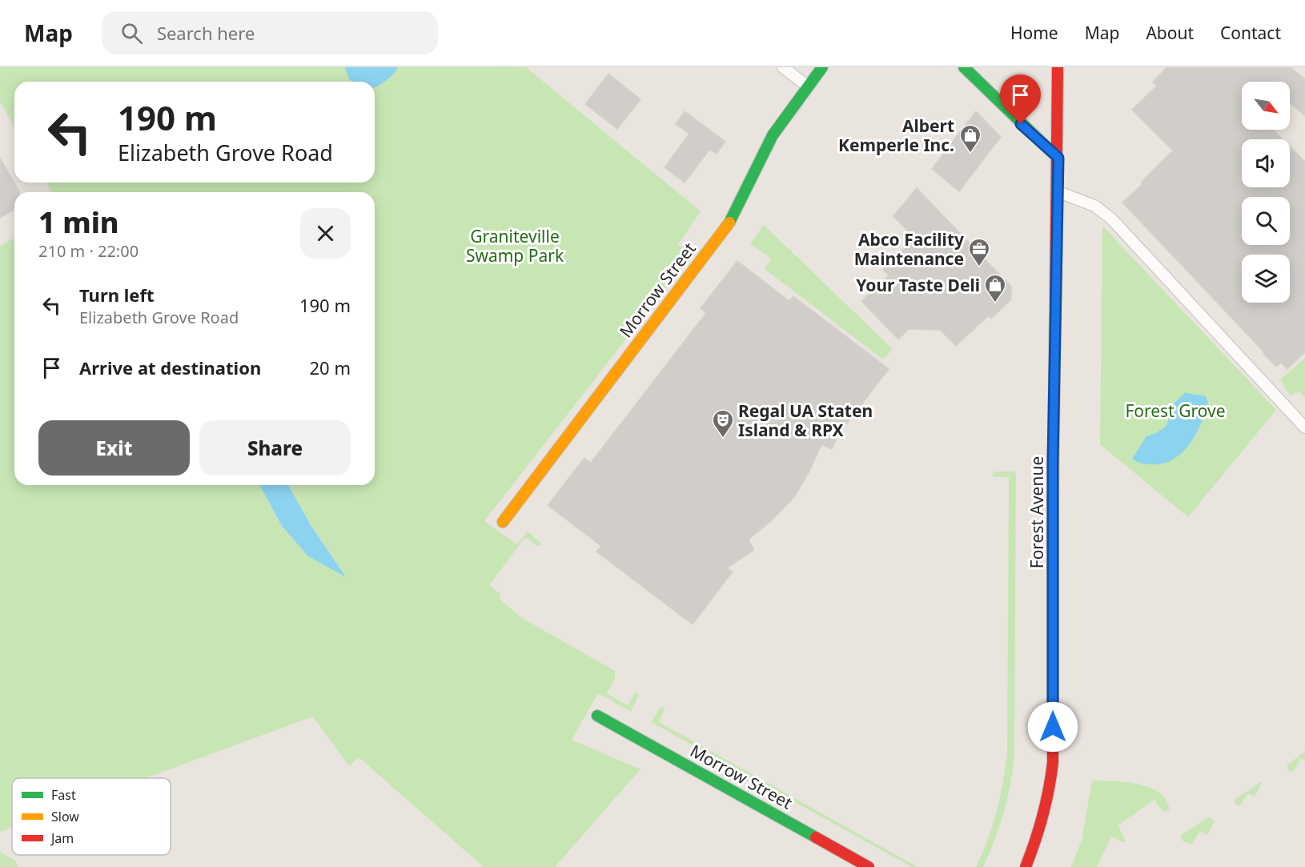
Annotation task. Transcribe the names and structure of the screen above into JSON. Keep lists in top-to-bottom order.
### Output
{
  "streets": {
    "street": ["Morrow Street", "Forest Avenue"]
  },
  "parks": ["Graniteville Swamp Park", "Forest Grove"],
  "places": {
    "shop": ["Albert Kemperle Inc.", "Your Taste Deli"],
    "office": ["Abco Facility Maintenance"],
    "theatre": ["Regal UA Staten Island & RPX"]
  },
  "legend": ["Fast", "Slow", "Jam"],
  "north": "bottom right",
  "page": {
    "header": "Map",
    "search": "Search here",
    "nav": [
      "Home",
      "Map",
      "About",
      "Contact"
    ],
    "turn": ["190 m", "Elizabeth Grove Road"],
    "heading": ["1 min", "210 m · 22:00"],
    "list": [
      {
        "name": "Turn left",
        "note": "Elizabeth Grove Road",
        "value": "190 m"
      },
      {
        "name": "Arrive at destination",
        "value": "20 m"
      }
    ],
    "buttons": ["Exit", "Share"]
  }
}
